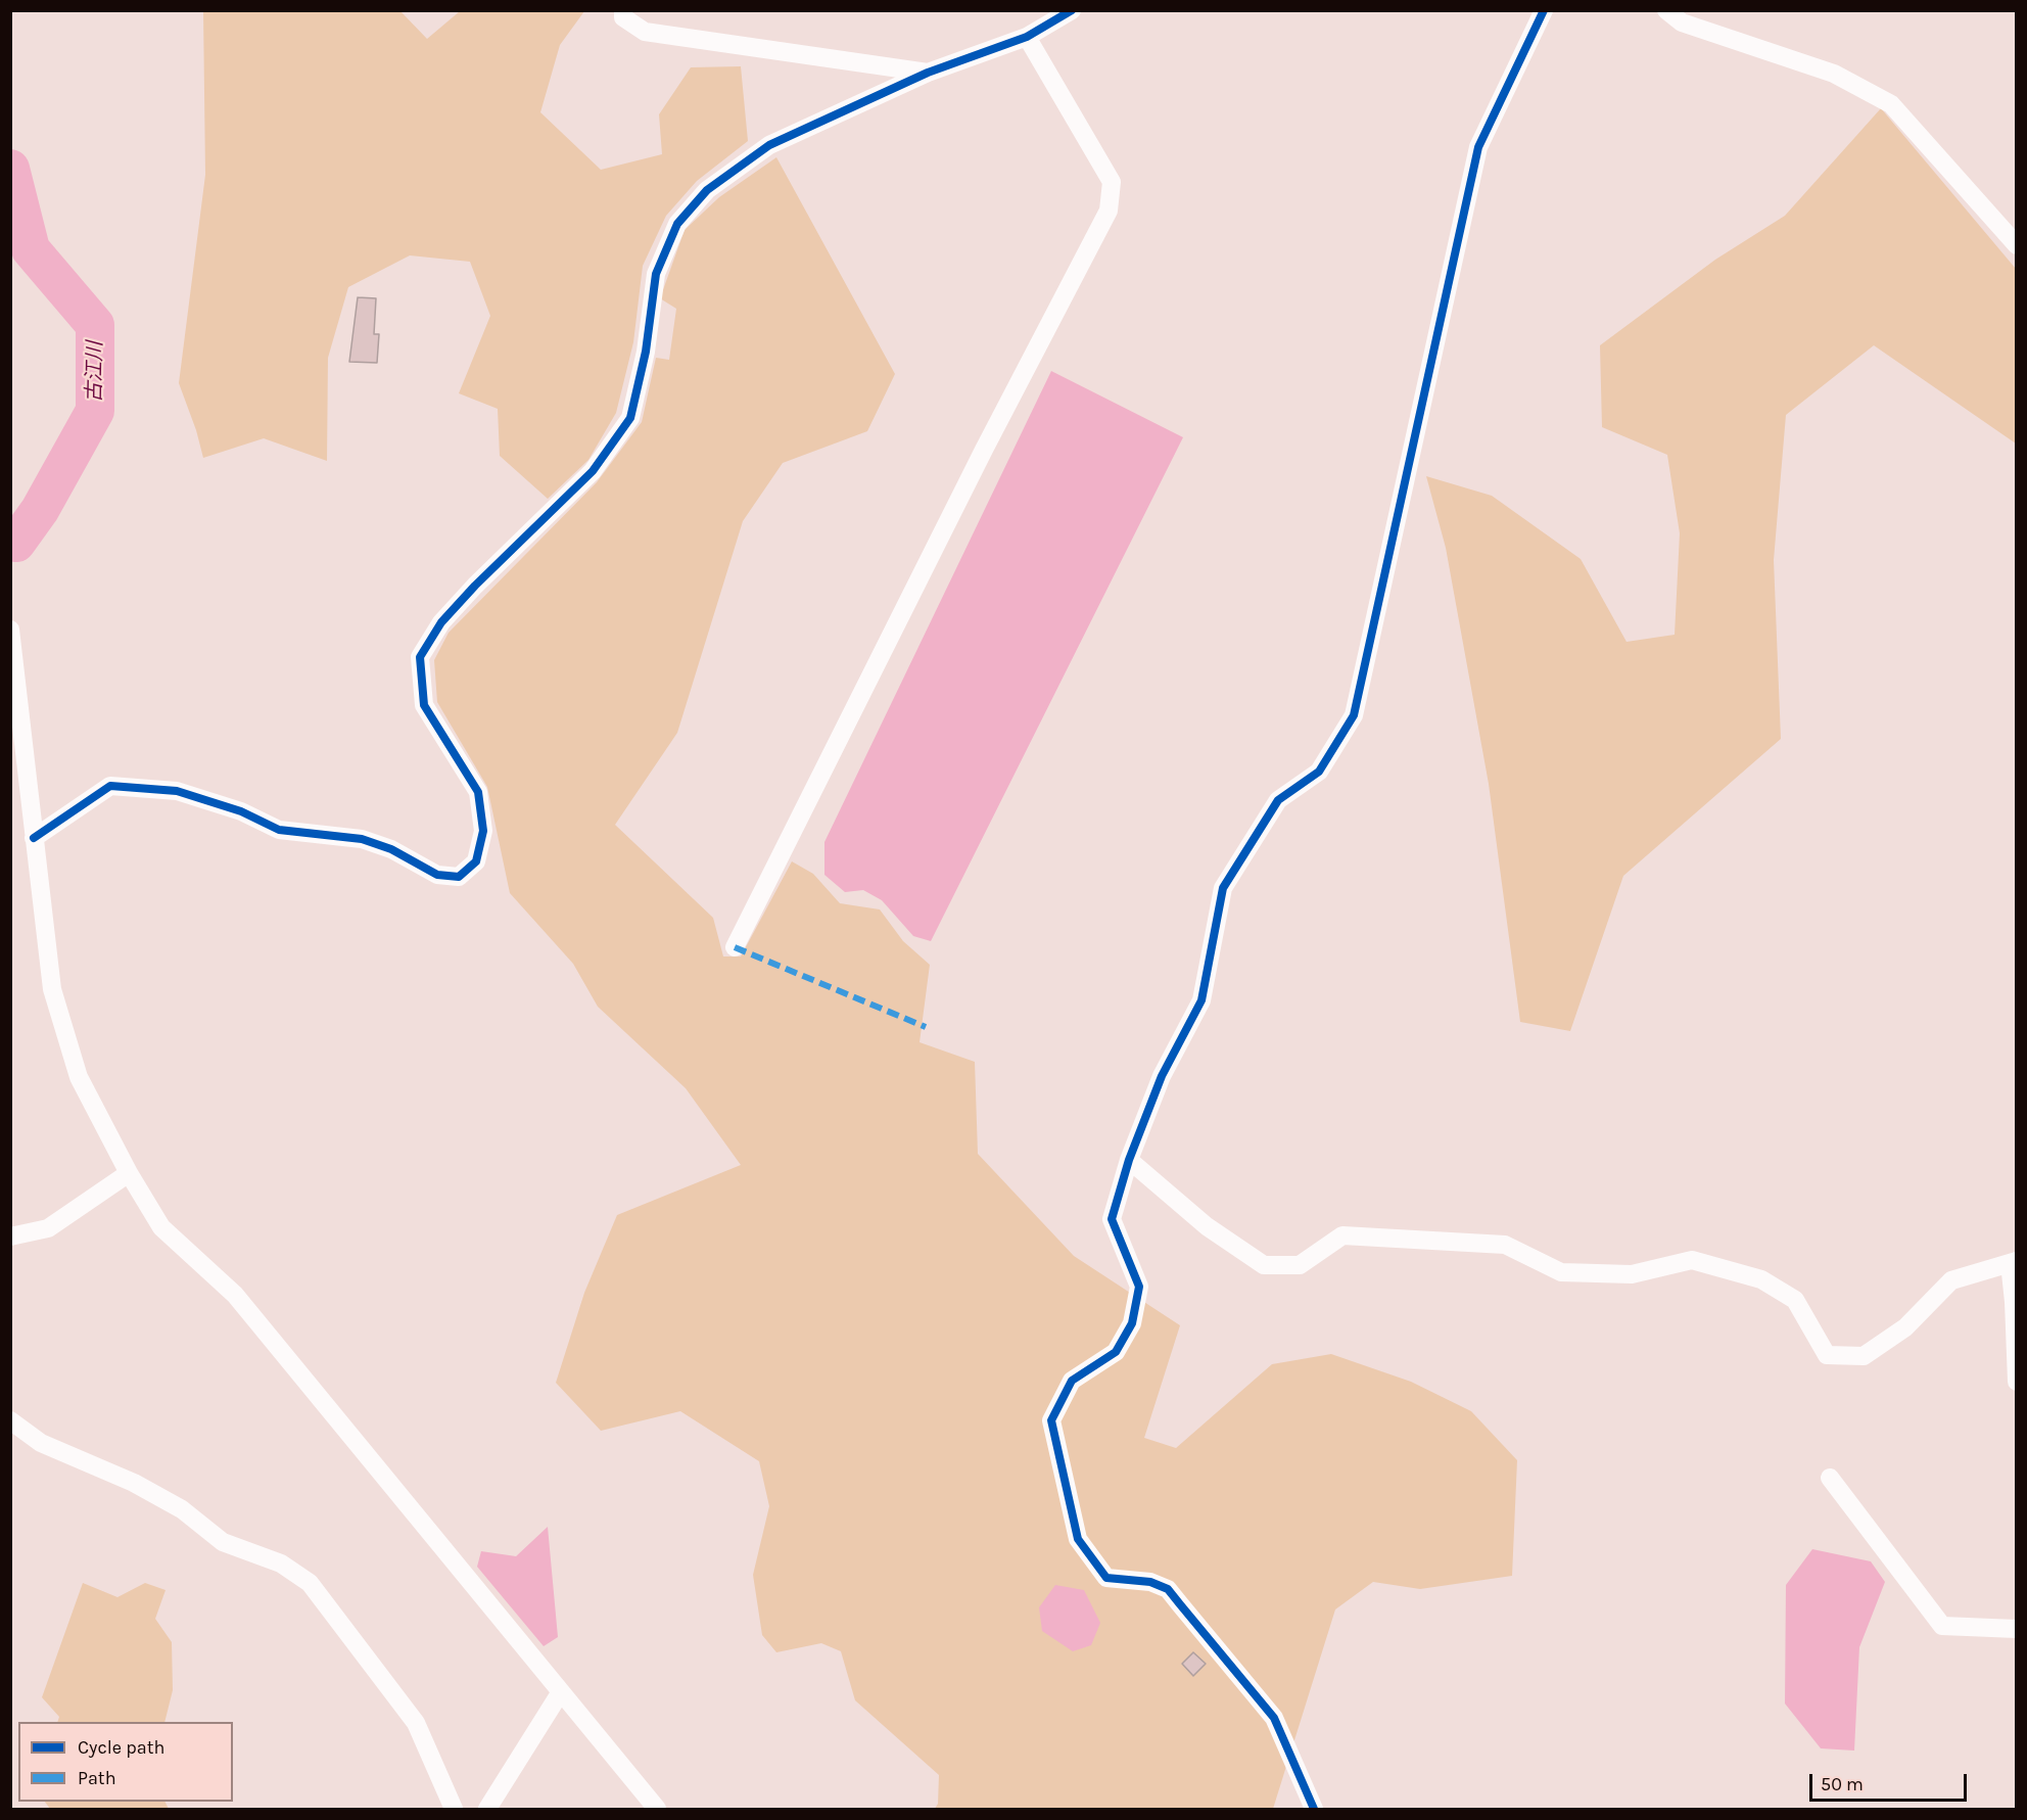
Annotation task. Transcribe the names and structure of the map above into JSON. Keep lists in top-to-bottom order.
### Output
{
  "water": ["古江川"],
  "legend": ["Cycle path", "Path"],
  "scale_bar": "50 m"
}
